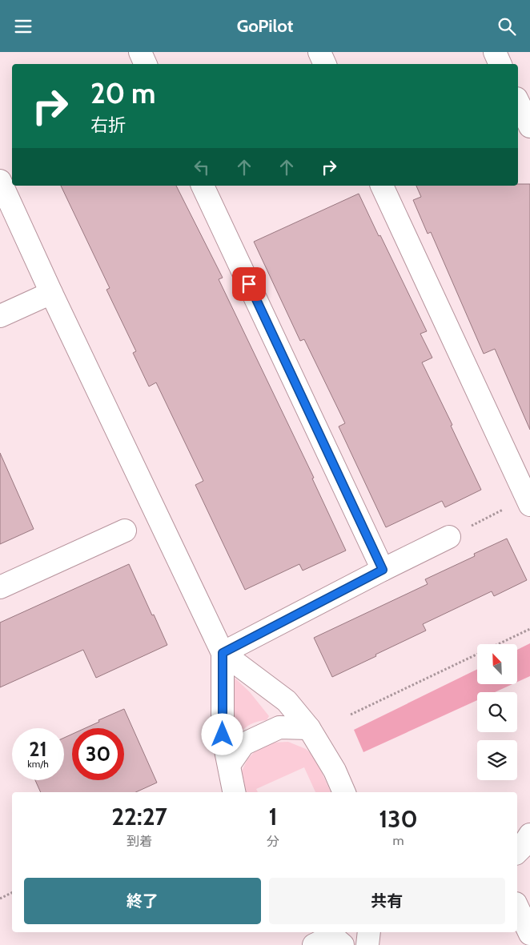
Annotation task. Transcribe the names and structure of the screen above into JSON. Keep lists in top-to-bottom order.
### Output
{
  "north": "top left",
  "page": {
    "header": "GoPilot",
    "turn": ["20 m", "右折"],
    "speed": "21 km/h",
    "limit": "30",
    "eta": [
      "22:27",
      "到着",
      "1",
      "分",
      "130",
      "m"
    ],
    "buttons": ["終了", "共有"]
  }
}
